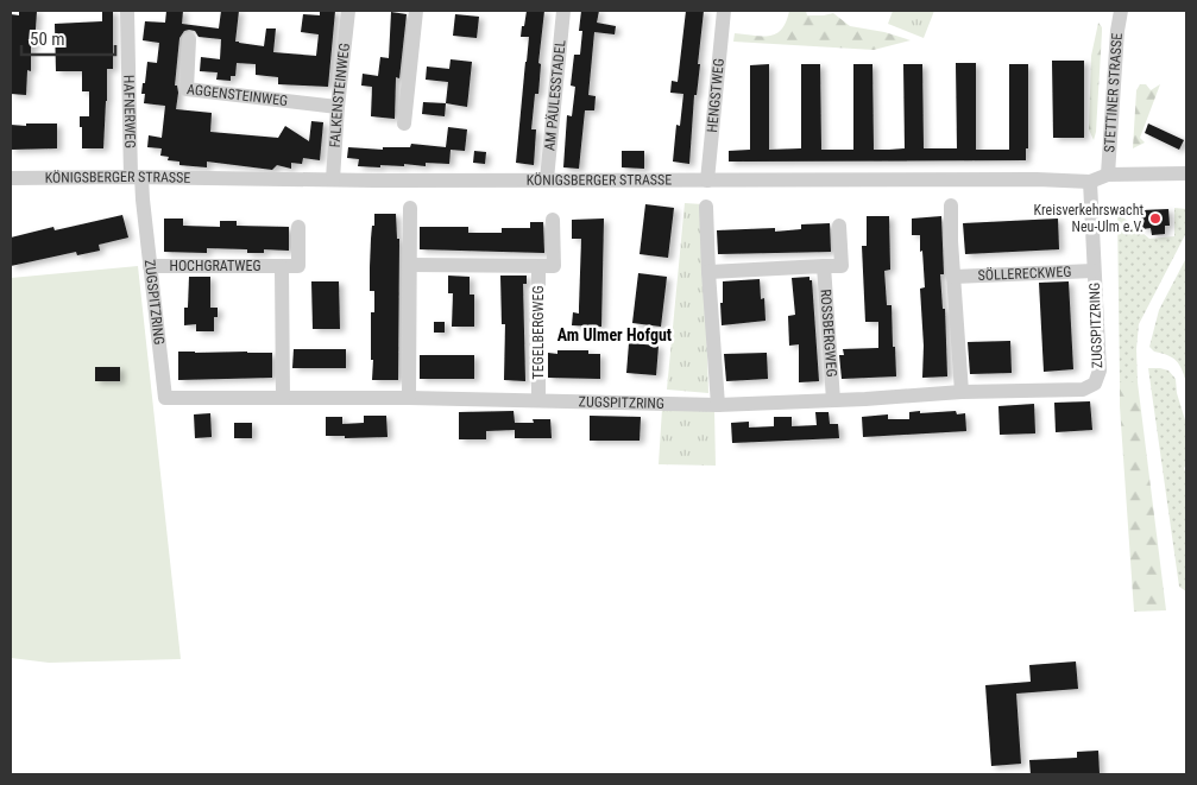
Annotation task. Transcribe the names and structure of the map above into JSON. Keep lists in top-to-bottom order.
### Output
{
  "streets": {
    "street": [
      "AGGENSTEINWEG",
      "STETTINER STRASSE",
      "FALKENSTEINWEG",
      "AM PÄULESSTADEL",
      "HENGSTWEG",
      "HAFNERWEG",
      "KÖNIGSBERGER STRASSE",
      "HOCHGRATWEG",
      "SÖLLERECKWEG",
      "ZUGSPITZRING",
      "TEGELBERGWEG",
      "ROSSBERGWEG"
    ]
  },
  "crossings": [
    ["AGGENSTEINWEG", "FALKENSTEINWEG"],
    ["STETTINER STRASSE", "KÖNIGSBERGER STRASSE"],
    ["FALKENSTEINWEG", "KÖNIGSBERGER STRASSE"],
    ["AM PÄULESSTADEL", "KÖNIGSBERGER STRASSE"],
    ["HENGSTWEG", "KÖNIGSBERGER STRASSE"],
    ["HAFNERWEG", "KÖNIGSBERGER STRASSE"],
    ["HAFNERWEG", "ZUGSPITZRING"],
    ["KÖNIGSBERGER STRASSE", "ZUGSPITZRING"],
    ["HOCHGRATWEG", "ZUGSPITZRING"],
    ["SÖLLERECKWEG", "ZUGSPITZRING"],
    ["ZUGSPITZRING", "TEGELBERGWEG"],
    ["ZUGSPITZRING", "ROSSBERGWEG"]
  ],
  "districts": ["Am Ulmer Hofgut"],
  "places": ["Kreisverkehrswacht Neu-Ulm e.V."],
  "scale_bar": "50 m"
}
